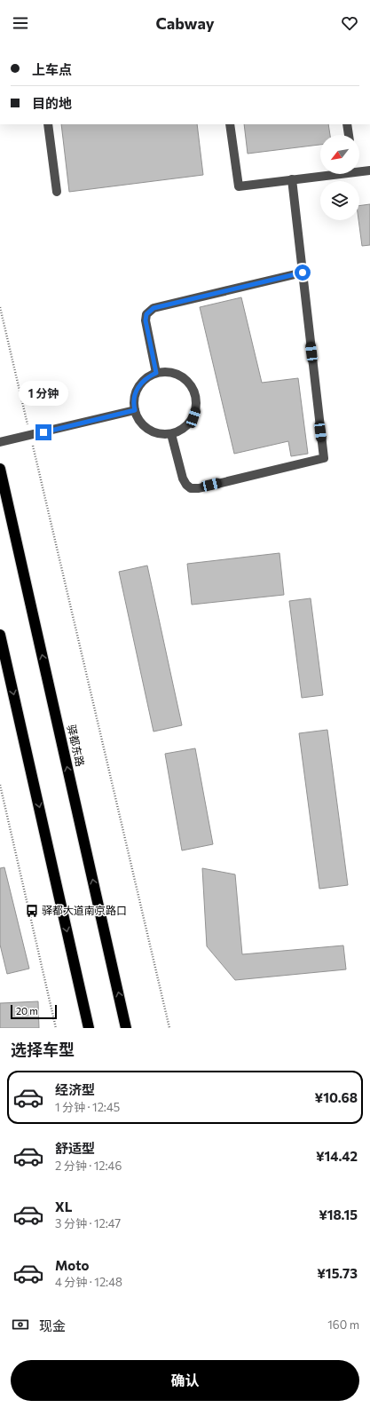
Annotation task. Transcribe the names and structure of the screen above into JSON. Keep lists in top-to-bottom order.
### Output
{
  "streets": {
    "highway": ["驿都东路"]
  },
  "places": {
    "bus stop": ["驿都大道南京路口"]
  },
  "scale_bar": "20 m",
  "north": "bottom left",
  "page": {
    "header": "Cabway",
    "banner": ["上车点", "目的地"],
    "bubble": "1 分钟",
    "scale": "20 m",
    "heading": "选择车型",
    "list": [
      {
        "name": "经济型",
        "note": "1 分钟 · 12:45",
        "value": "¥10.68"
      },
      {
        "name": "舒适型",
        "note": "2 分钟 · 12:46",
        "value": "¥14.42"
      },
      {
        "name": "XL",
        "note": "3 分钟 · 12:47",
        "value": "¥18.15"
      },
      {
        "name": "Moto",
        "note": "4 分钟 · 12:48",
        "value": "¥15.73"
      }
    ],
    "pay": ["现金", "160 m"],
    "buttons": "确认"
  }
}
